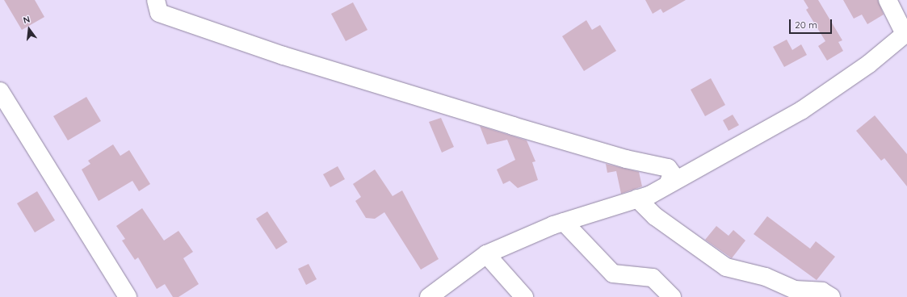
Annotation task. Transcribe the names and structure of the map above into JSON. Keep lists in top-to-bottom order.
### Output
{
  "scale_bar": "20 m",
  "north": "top"
}
